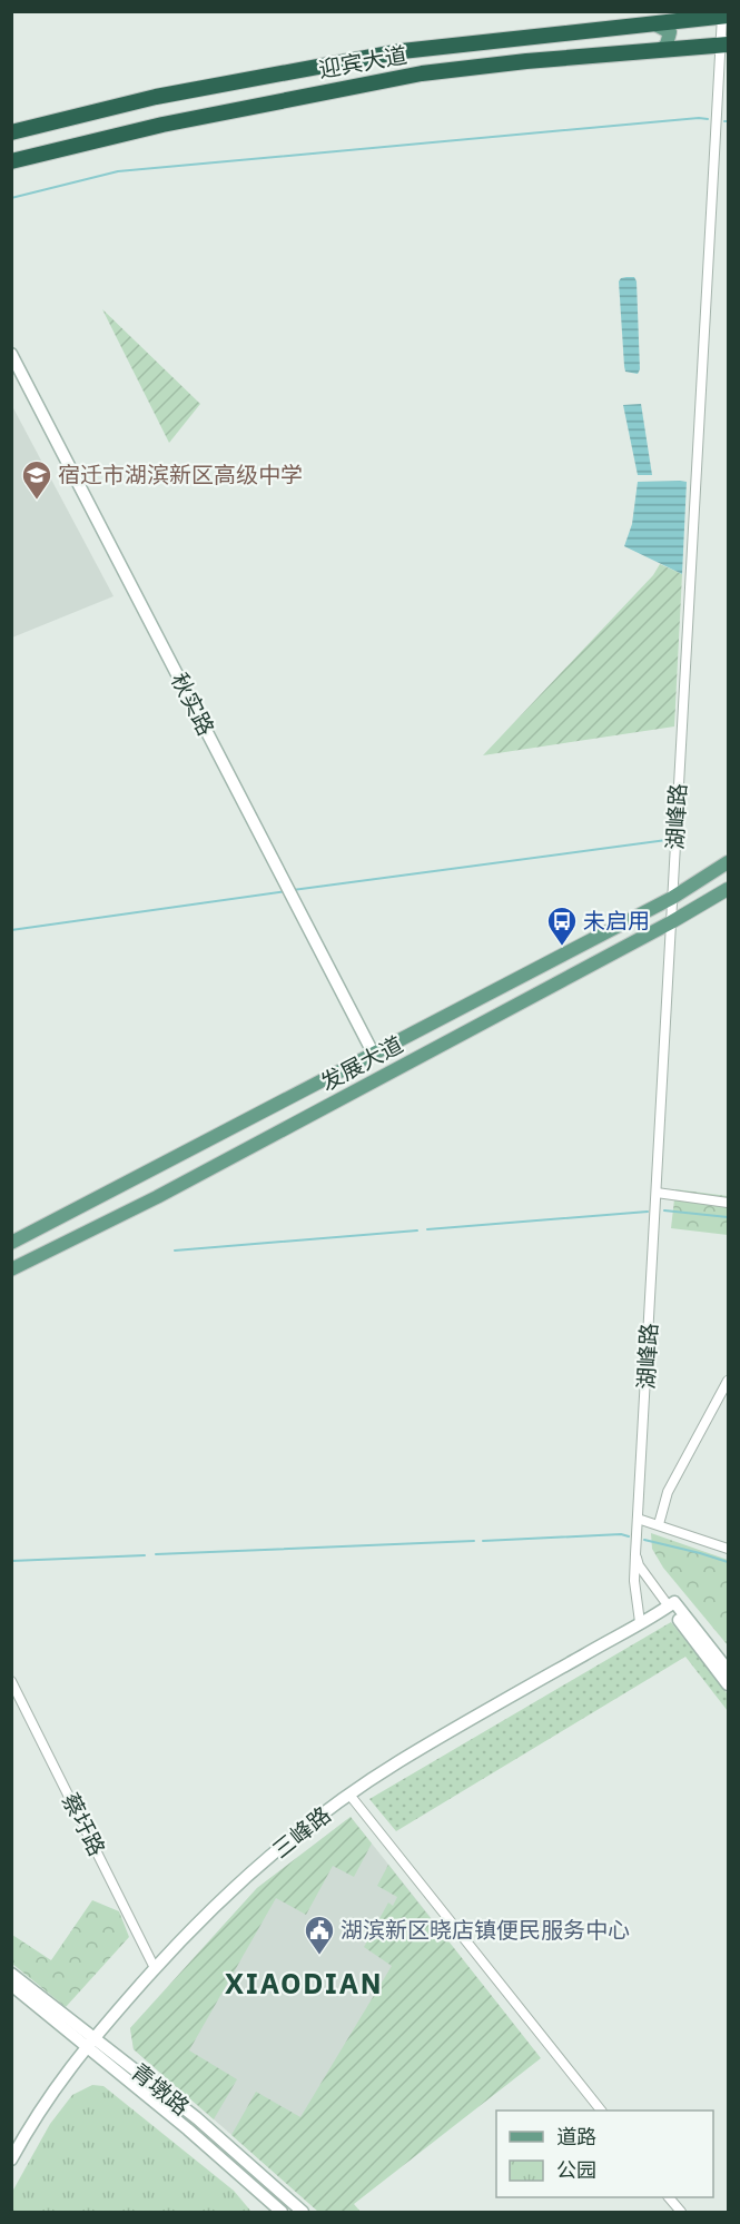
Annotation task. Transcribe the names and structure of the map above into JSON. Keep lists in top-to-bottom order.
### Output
{
  "streets": {
    "highway": ["迎宾大道"],
    "main road": [
      "秋实路",
      "发展大道",
      "三峰路",
      "青墩路"
    ],
    "street": ["湖峰路", "蔡圩路"]
  },
  "crossings": [
    ["迎宾大道", "湖峰路"],
    ["秋实路", "发展大道"],
    ["湖峰路", "发展大道"],
    ["湖峰路", "三峰路"],
    ["蔡圩路", "三峰路"],
    ["三峰路", "青墩路"]
  ],
  "districts": ["XIAODIAN"],
  "places": {
    "school or university": ["宿迁市湖滨新区高级中学"],
    "bus stop": ["未启用"],
    "public building": ["湖滨新区晓店镇便民服务中心"]
  },
  "legend": ["道路", "公园"]
}
